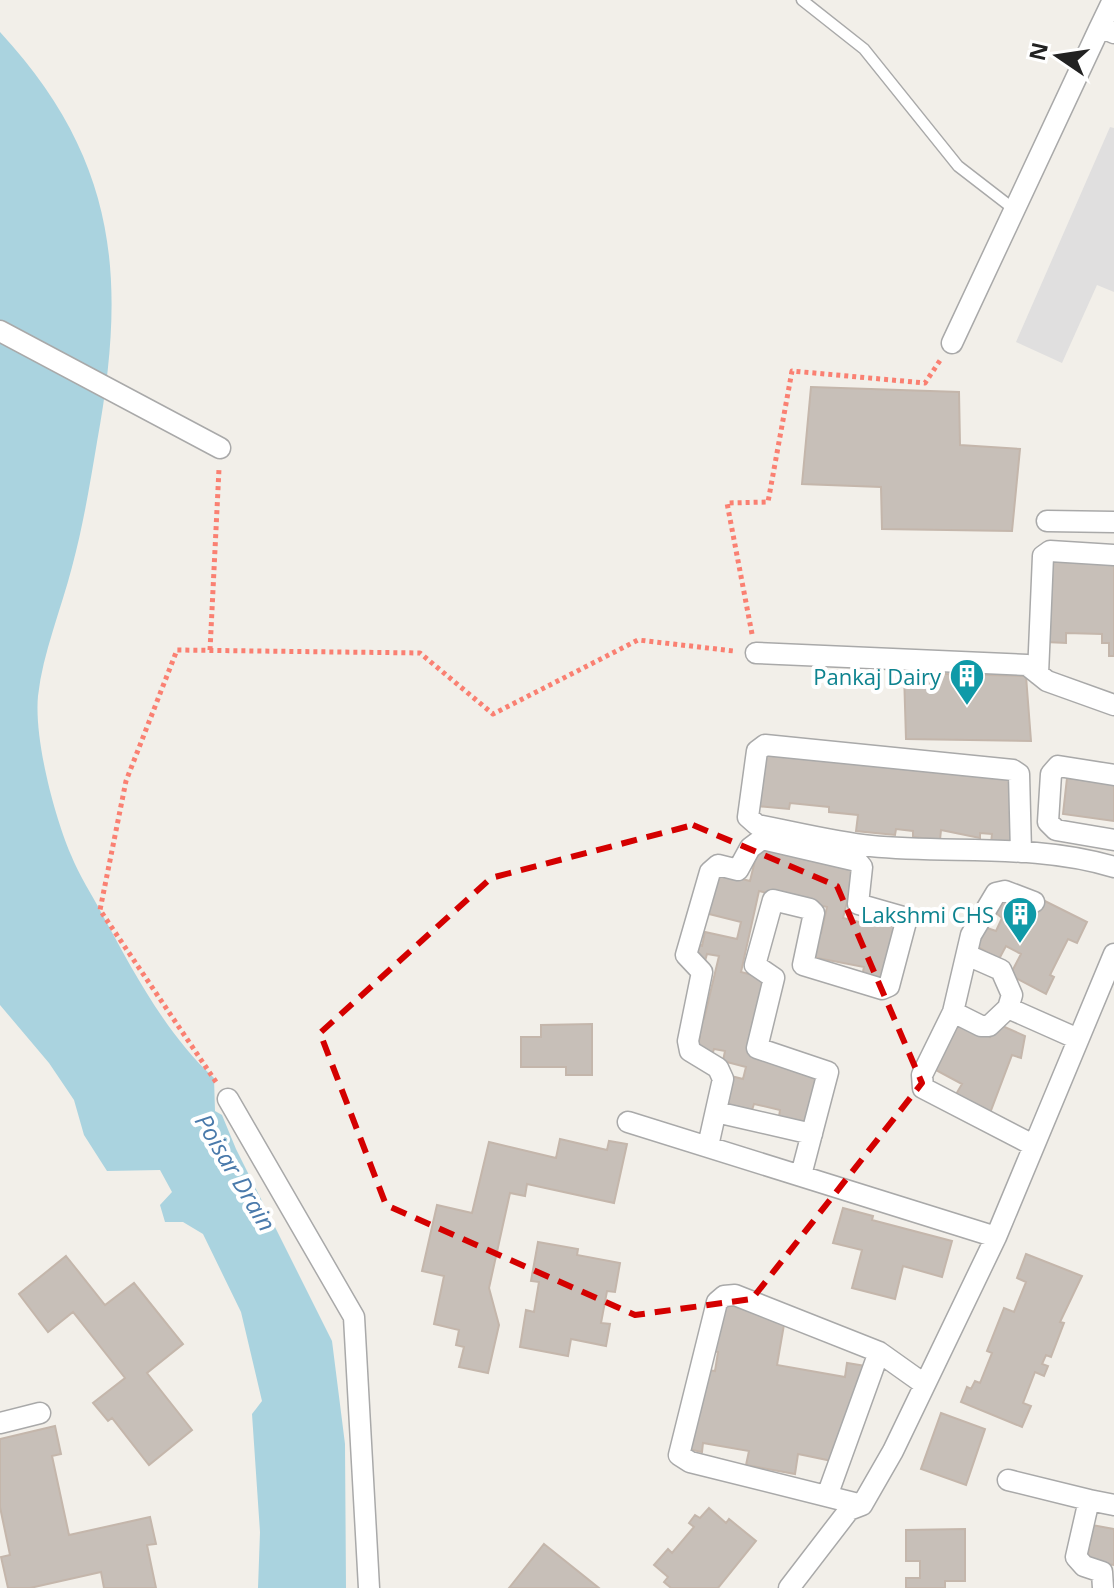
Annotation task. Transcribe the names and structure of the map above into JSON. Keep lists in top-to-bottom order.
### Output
{
  "water": ["Poisar Drain"],
  "places": {
    "building": ["Pankaj Dairy", "Lakshmi CHS"]
  },
  "north": "left"
}
